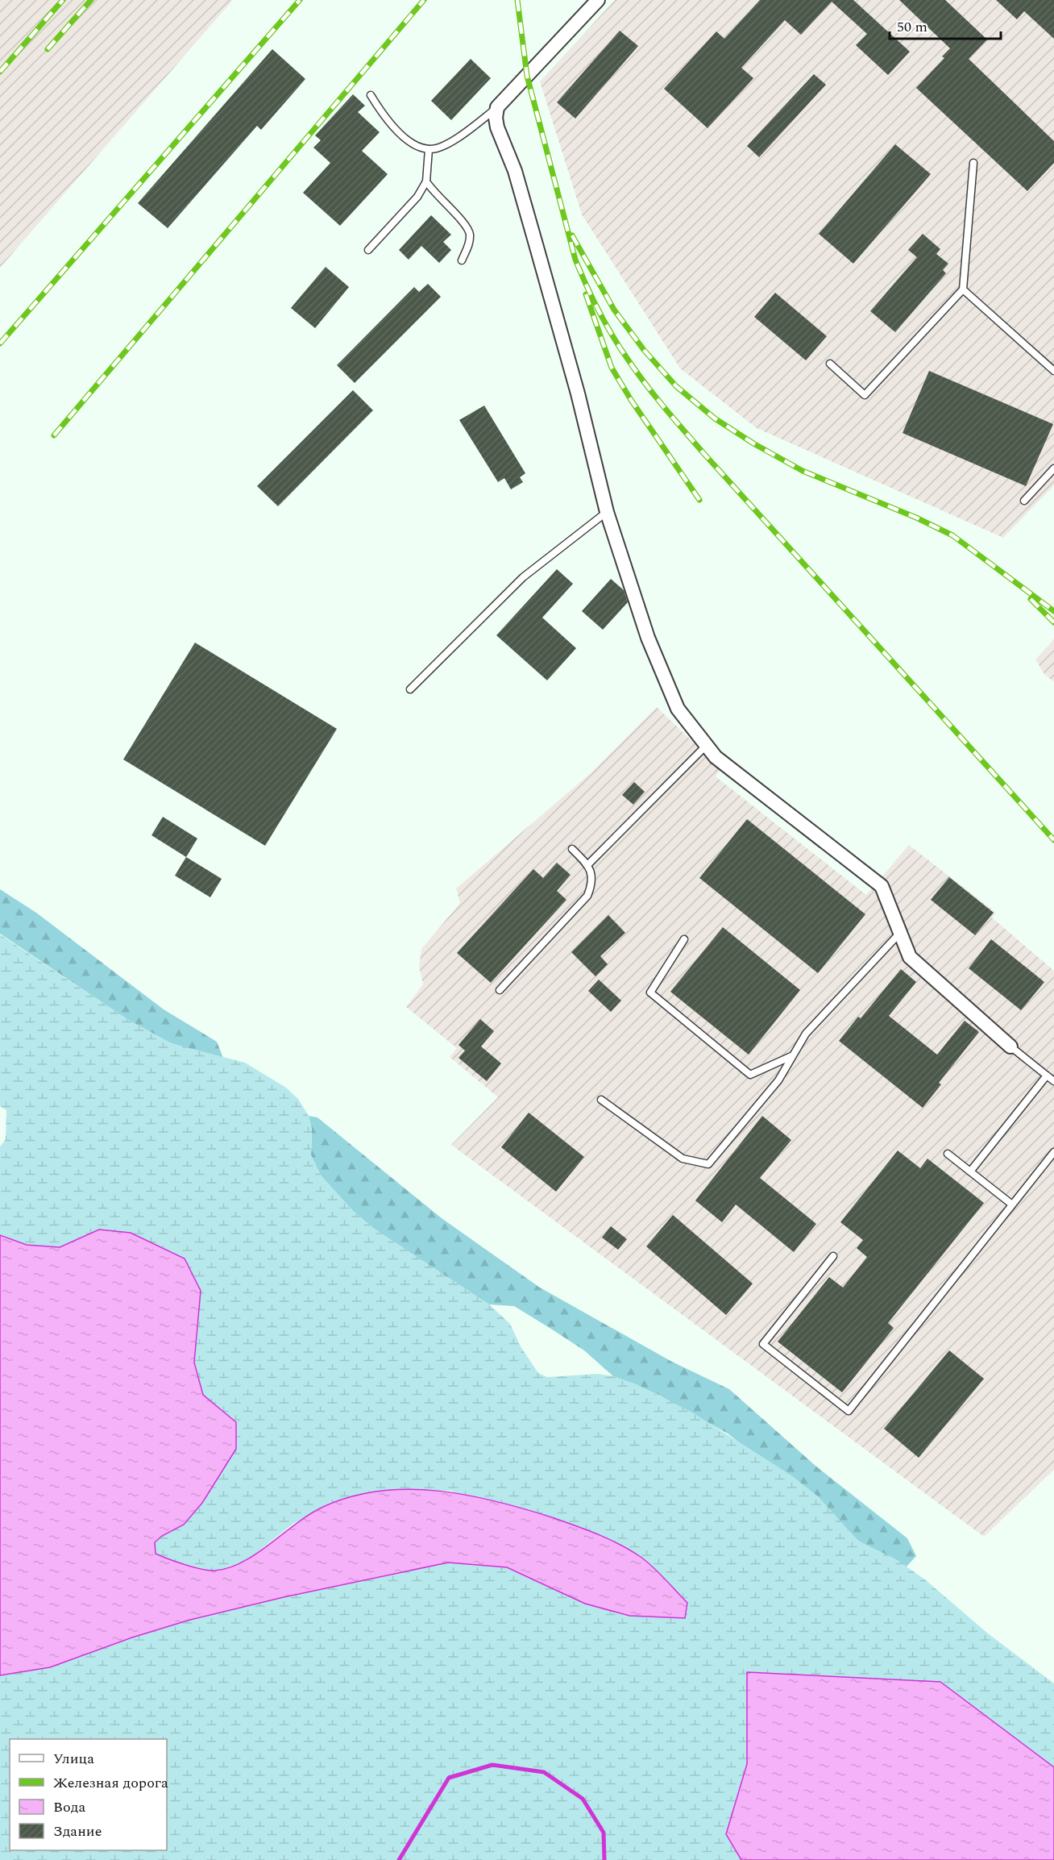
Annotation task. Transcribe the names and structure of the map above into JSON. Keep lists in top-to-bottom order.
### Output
{
  "legend": [
    "Улица",
    "Железная дорога",
    "Вода",
    "Здание"
  ],
  "scale_bar": "50 m"
}
